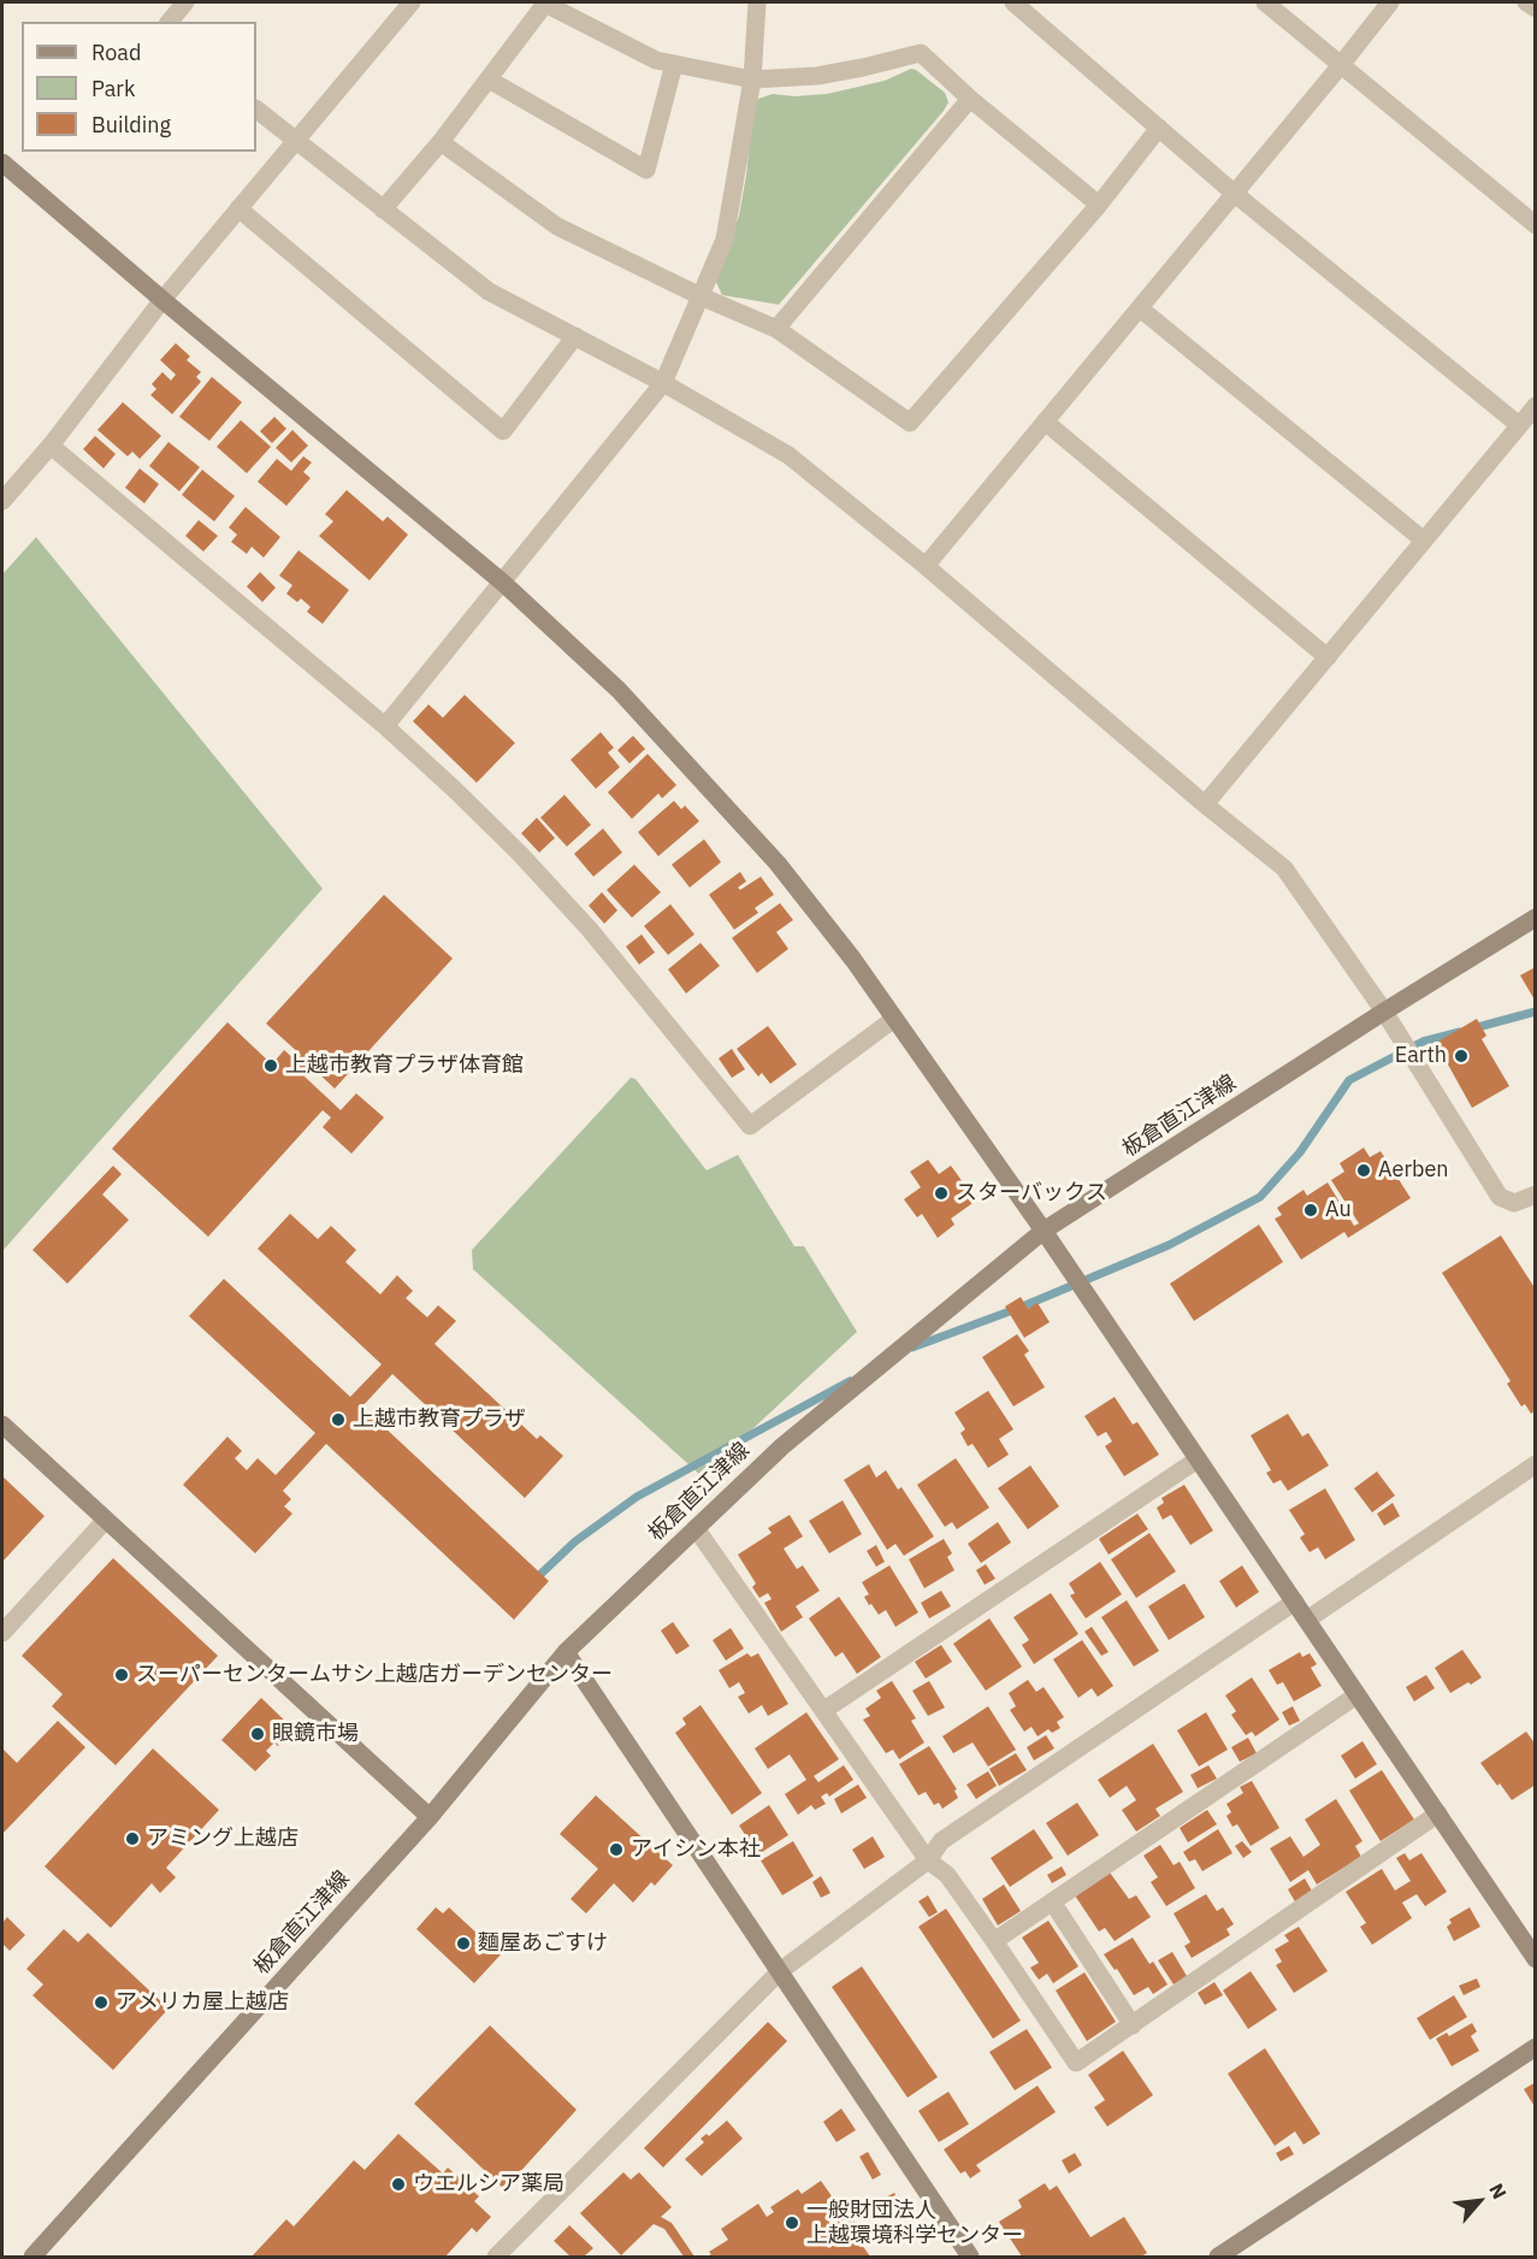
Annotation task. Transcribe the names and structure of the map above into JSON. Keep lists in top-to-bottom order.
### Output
{
  "streets": {
    "street": ["板倉直江津線"]
  },
  "places": [
    "Earth",
    "上越市教育プラザ体育館",
    "Aerben",
    "スターバックス",
    "Au",
    "上越市教育プラザ",
    "スーパーセンタームサシ上越店ガーデンセンター",
    "眼鏡市場",
    "アミング上越店",
    "アイシン本社",
    "麵屋あごすけ",
    "アメリカ屋上越店",
    "ウエルシア薬局",
    "一般財団法人 上越環境科学センター"
  ],
  "legend": ["Road", "Park", "Building"],
  "north": "top right"
}
